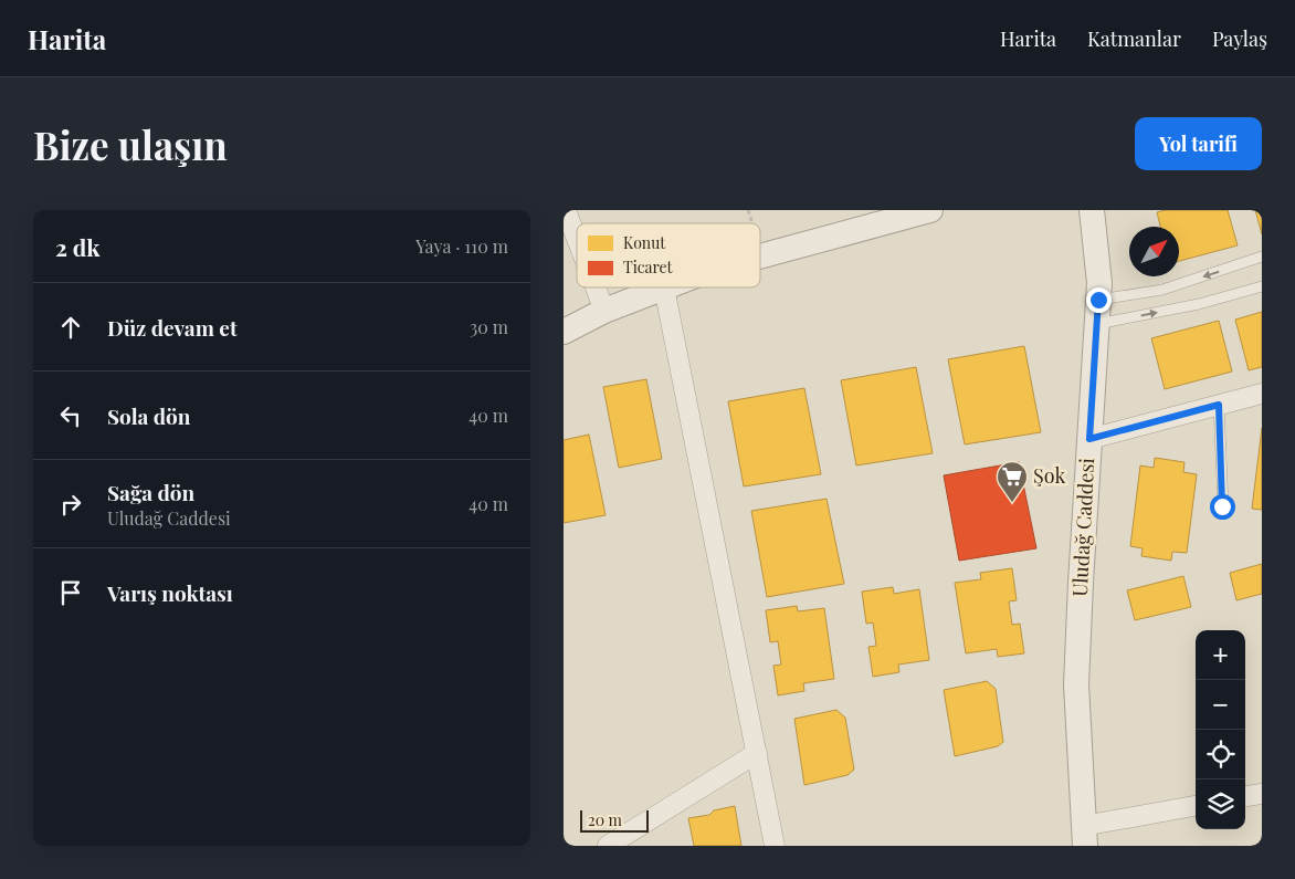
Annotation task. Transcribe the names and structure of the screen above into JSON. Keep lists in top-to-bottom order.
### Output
{
  "streets": {
    "street": ["Uludağ Caddesi"]
  },
  "places": {
    "supermarket": ["Şok"]
  },
  "legend": ["Konut", "Ticaret"],
  "scale_bar": "20 m",
  "north": "top right",
  "page": {
    "header": "Harita",
    "nav": ["Harita", "Katmanlar", "Paylaş"],
    "buttons": "Yol tarifi",
    "title": "Bize ulaşın",
    "heading": ["2 dk", "Yaya · 110 m"],
    "list": [
      ["Düz devam et", "30 m"],
      ["Sola dön", "40 m"],
      ["Sağa dön", "Uludağ Caddesi", "40 m"],
      "Varış noktası"
    ],
    "map_buttons": ["+", "−"],
    "scale": "20 m"
  }
}
